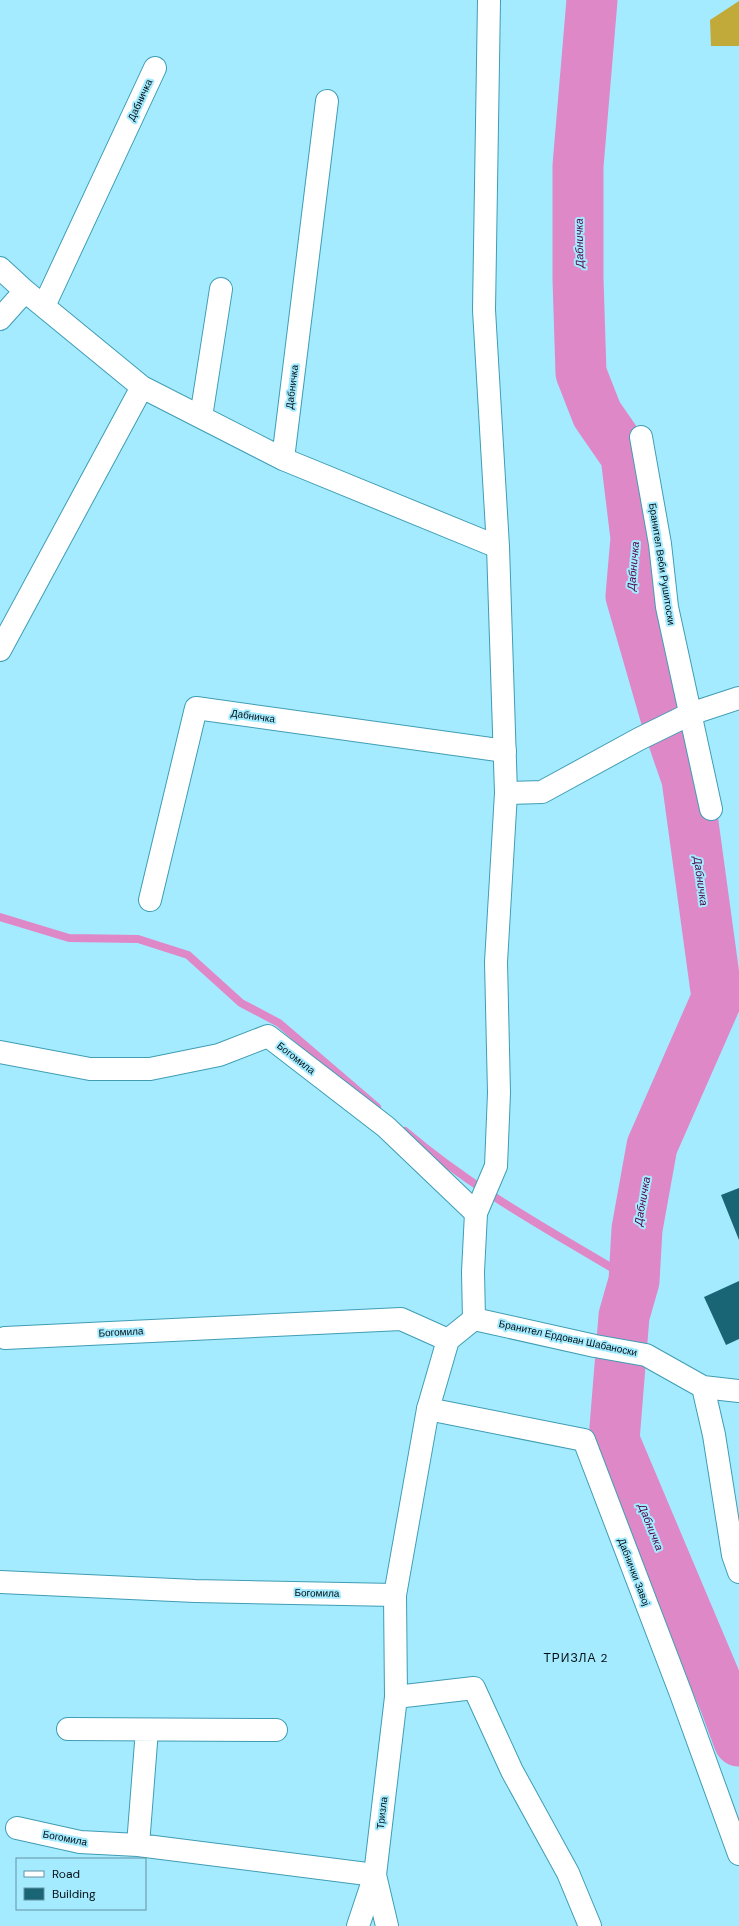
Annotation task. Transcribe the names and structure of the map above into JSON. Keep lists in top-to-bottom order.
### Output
{
  "streets": {
    "street": [
      "Дабничка",
      "Бранител Веби Рушитоски",
      "Богомила",
      "Бранител Ердован Шабаноски",
      "Дабнички Завој",
      "Тризла"
    ]
  },
  "crossings": [
    ["Богомила", "Тризла"]
  ],
  "districts": ["ТРИЗЛА 2"],
  "water": ["Дабничка"],
  "legend": ["Road", "Building"]
}
